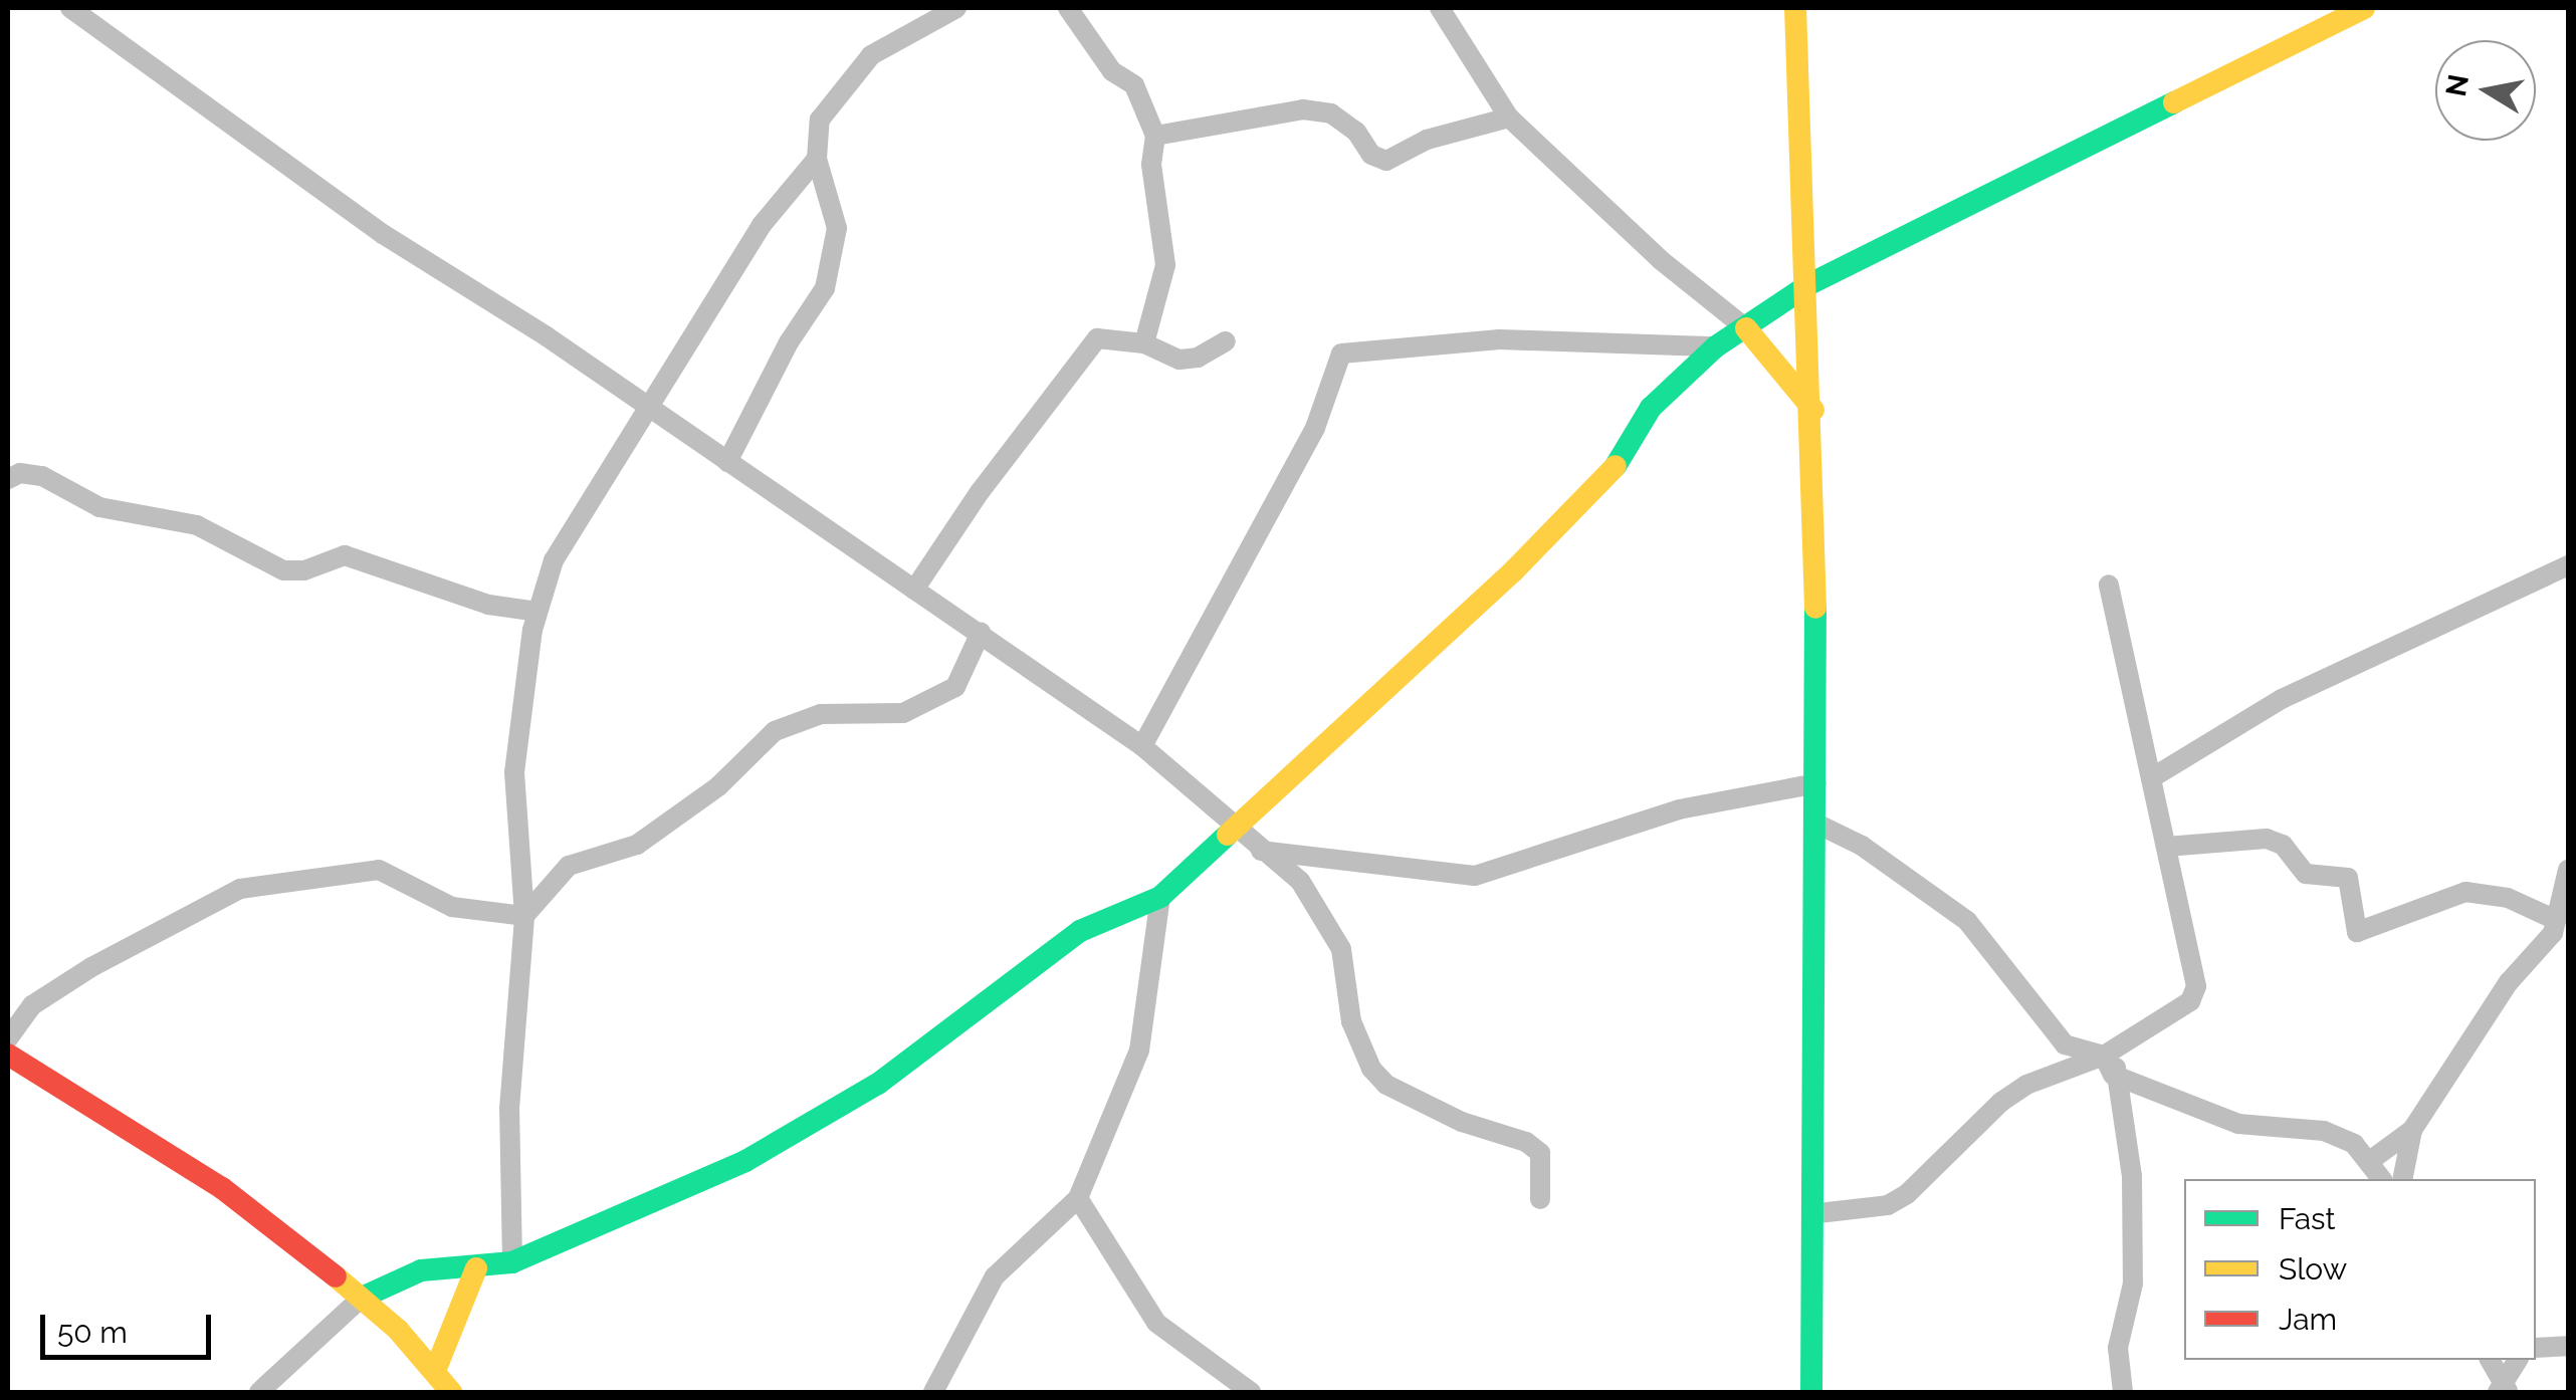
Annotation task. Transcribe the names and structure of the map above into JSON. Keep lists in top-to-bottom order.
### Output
{
  "legend": ["Fast", "Slow", "Jam"],
  "scale_bar": "50 m",
  "north": "left"
}
